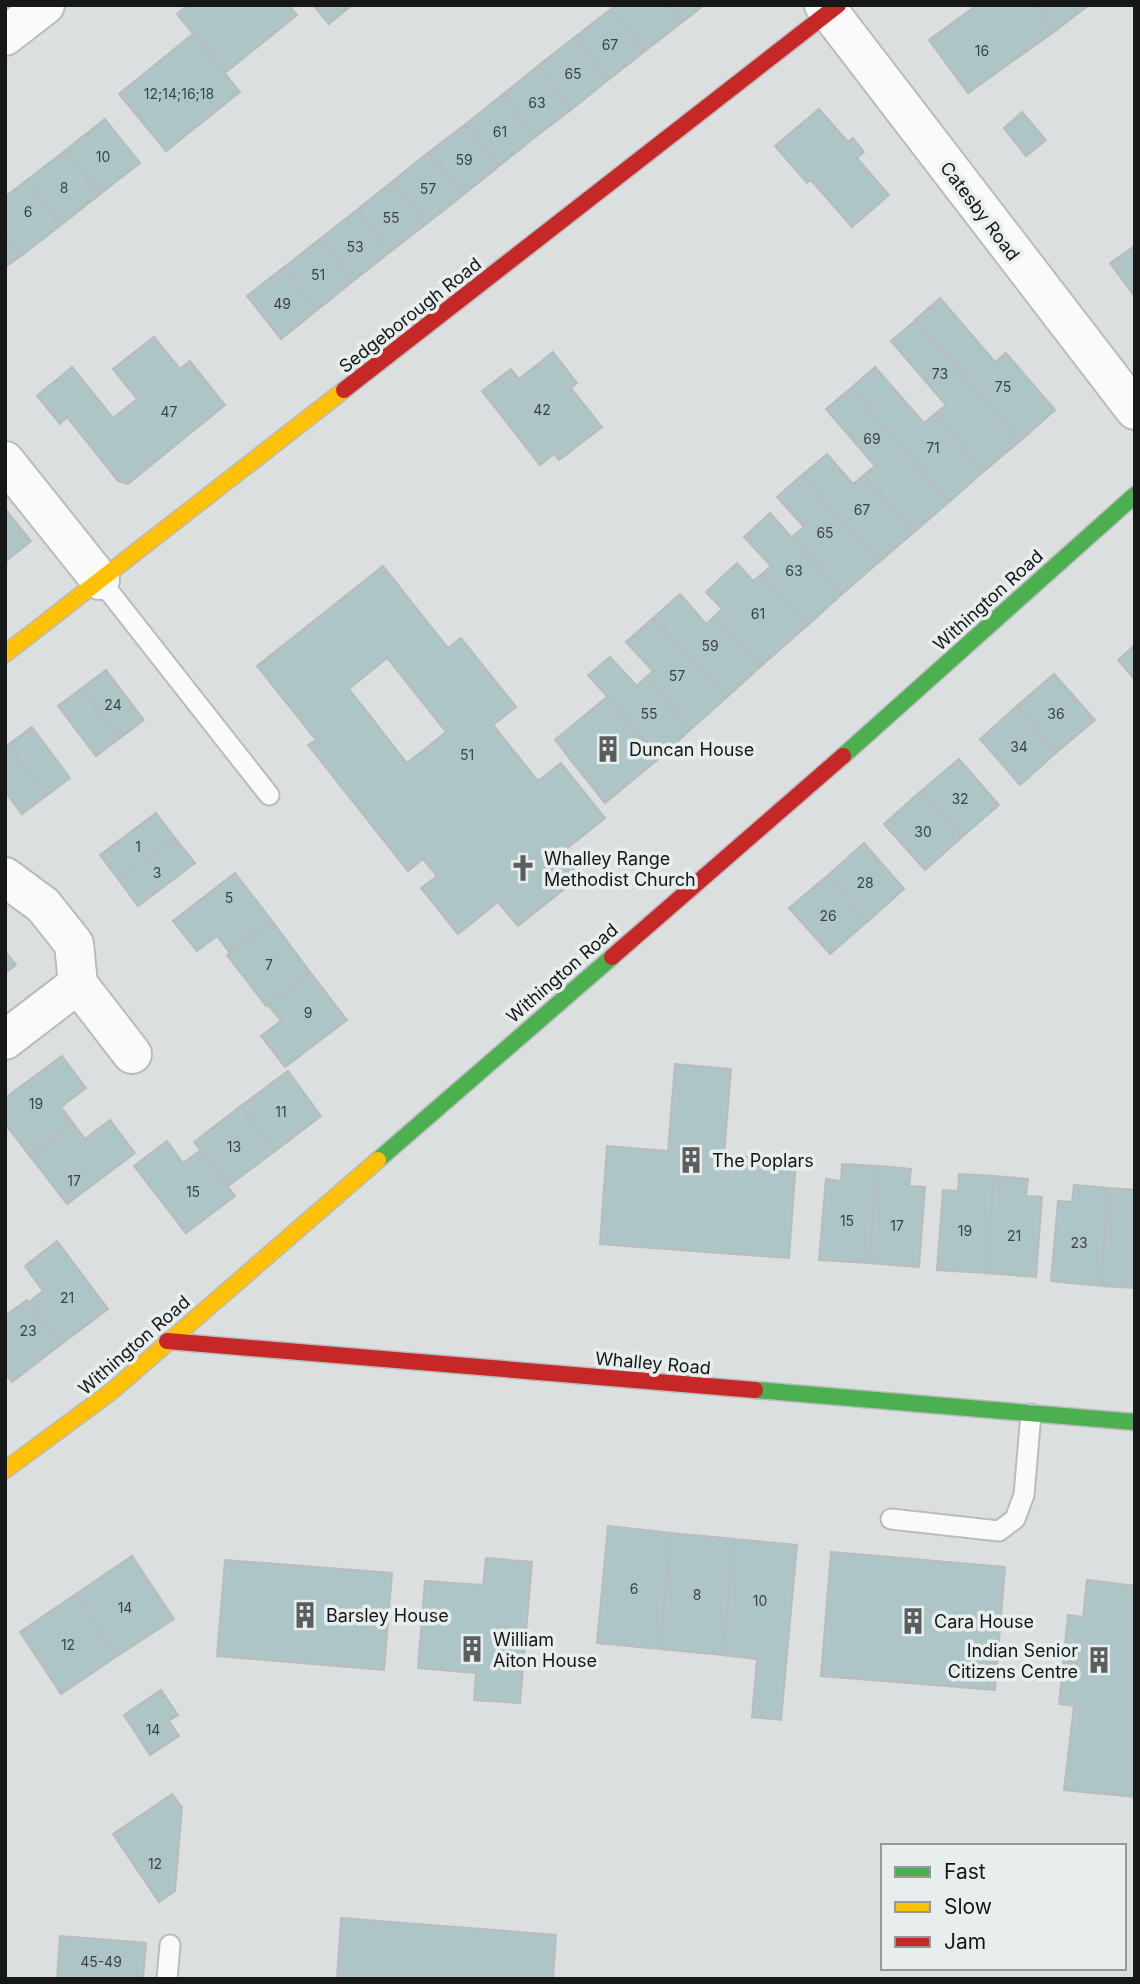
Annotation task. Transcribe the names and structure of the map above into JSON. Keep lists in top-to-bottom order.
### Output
{
  "streets": {
    "street": [
      "Catesby Road",
      "Sedgeborough Road",
      "Withington Road",
      "Whalley Road"
    ]
  },
  "crossings": [
    ["Catesby Road", "Sedgeborough Road"],
    ["Withington Road", "Whalley Road"]
  ],
  "places": {
    "building": [
      "Duncan House",
      "The Poplars",
      "Barsley House",
      "Cara House",
      "William Aiton House",
      "Indian Senior Citizens Centre"
    ],
    "church": ["Whalley Range Methodist Church"]
  },
  "house_numbers": [
    "67",
    "16",
    "65",
    "12;14;16;18",
    "63",
    "61",
    "10",
    "59",
    "8",
    "57",
    "6",
    "55",
    "53",
    "51",
    "49",
    "73",
    "75",
    "42",
    "47",
    "69",
    "71",
    "67",
    "65",
    "63",
    "61",
    "59",
    "57",
    "24",
    "55",
    "36",
    "34",
    "51",
    "32",
    "30",
    "1",
    "3",
    "28",
    "5",
    "26",
    "7",
    "9",
    "19",
    "11",
    "13",
    "17",
    "15",
    "15",
    "17",
    "19",
    "21",
    "23",
    "21",
    "23",
    "6",
    "8",
    "10",
    "14",
    "12",
    "14",
    "12",
    "45-49"
  ],
  "legend": ["Fast", "Slow", "Jam"]
}
